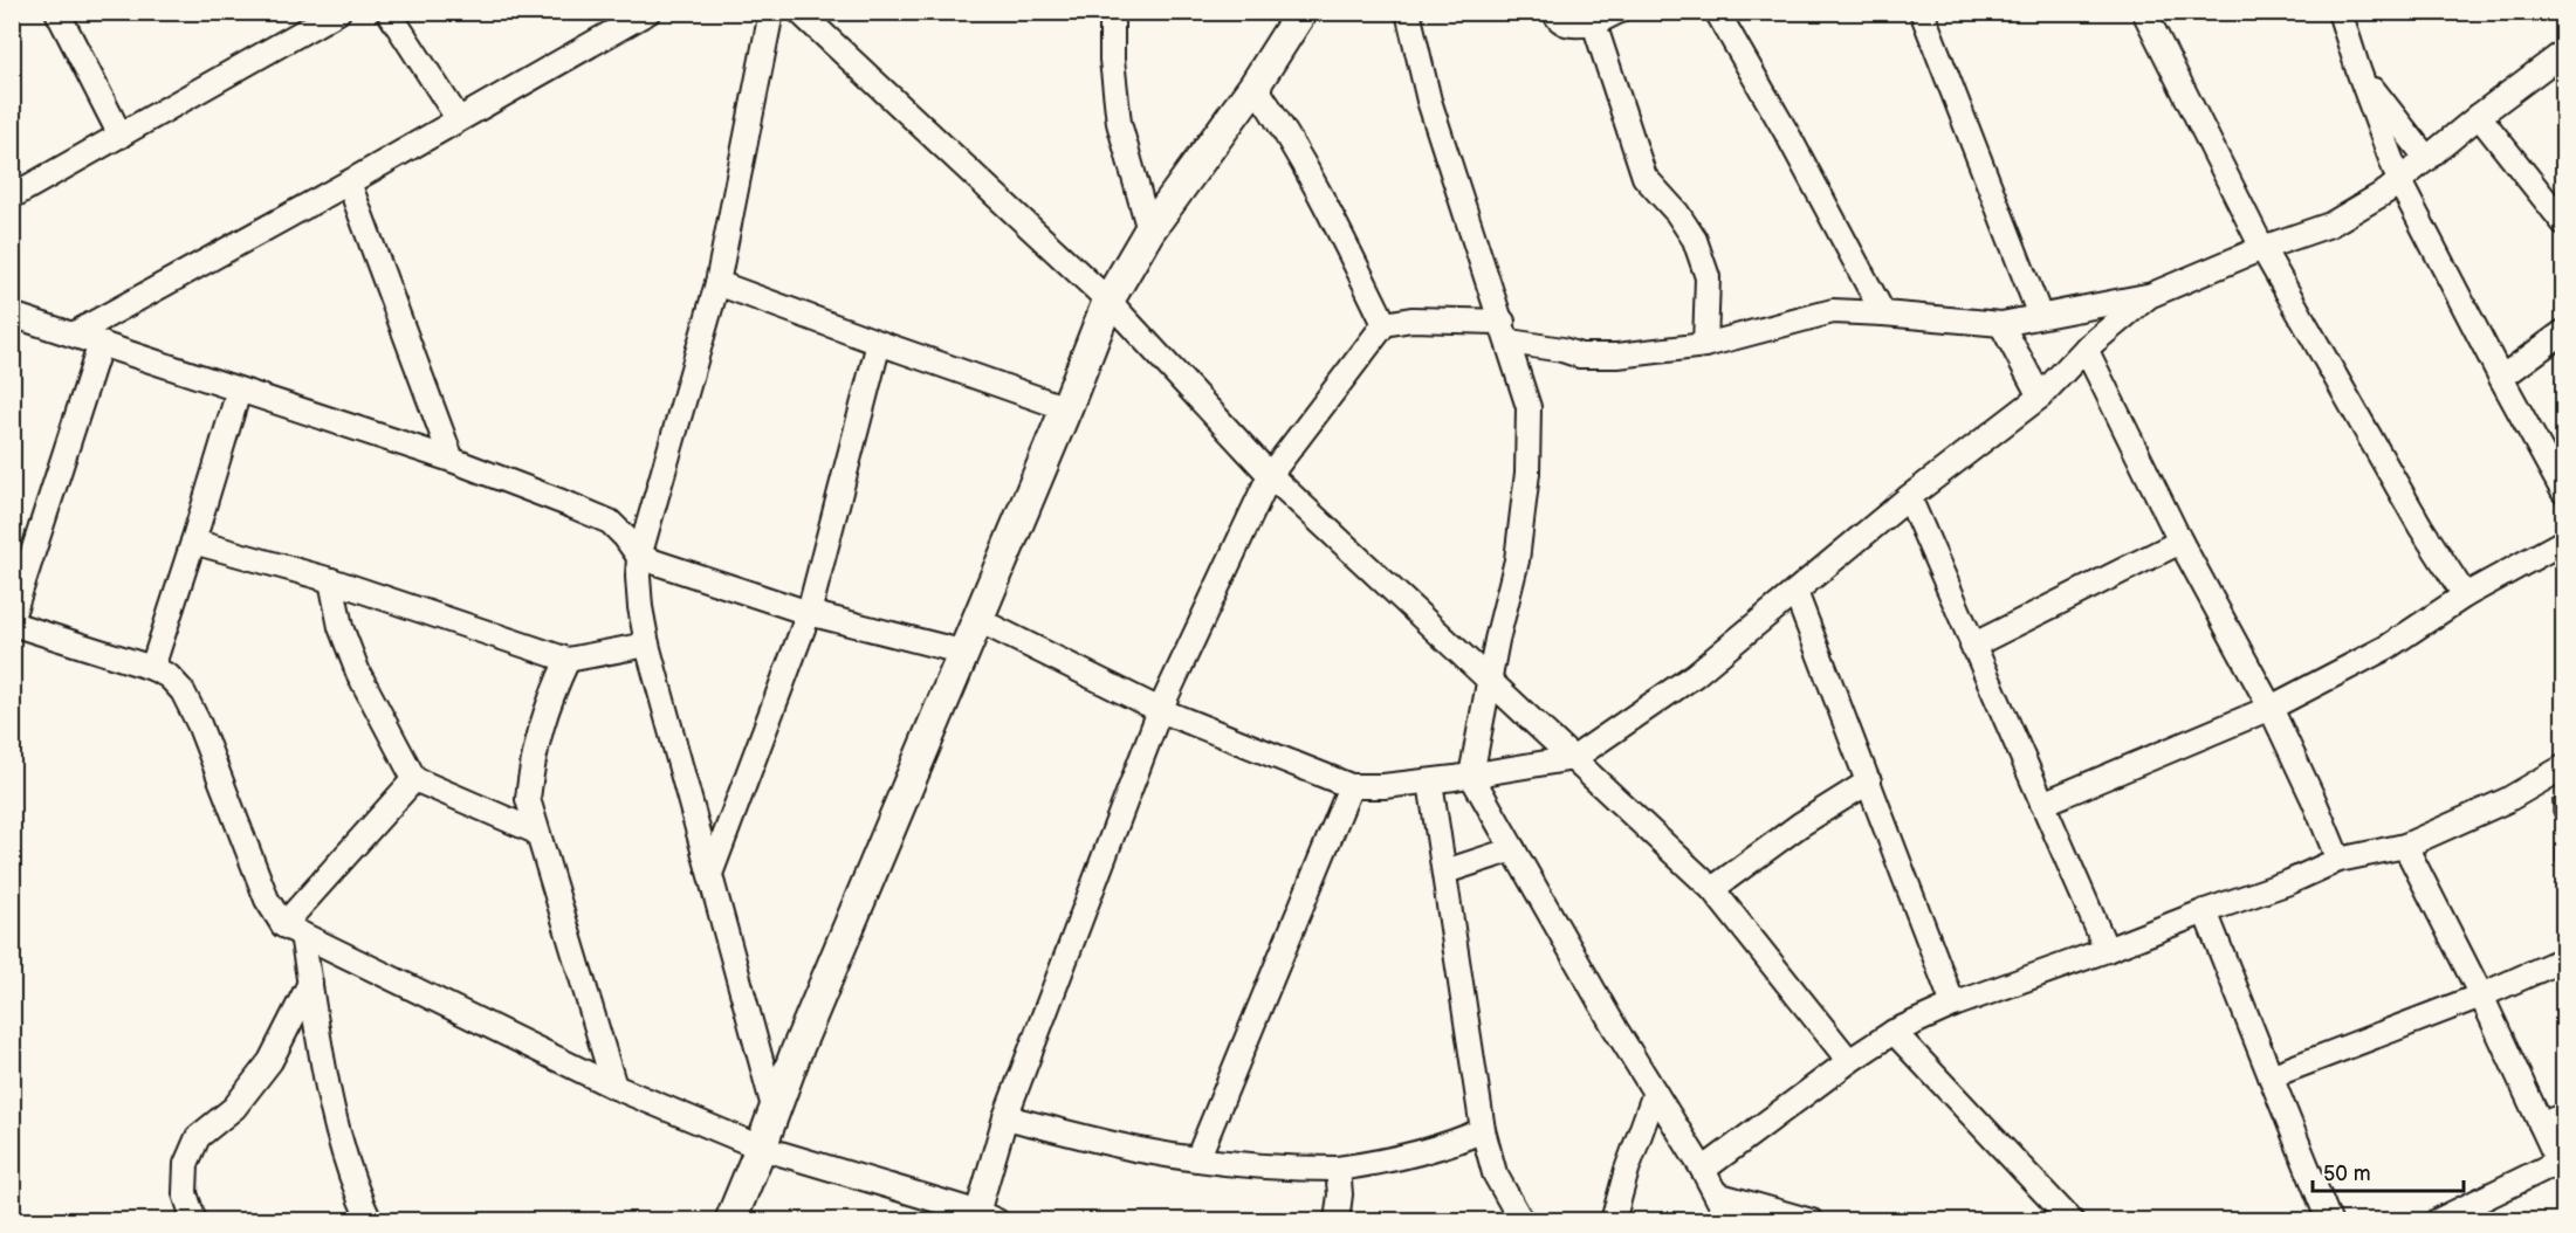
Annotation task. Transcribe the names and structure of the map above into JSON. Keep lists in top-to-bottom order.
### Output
{
  "scale_bar": "50 m"
}
